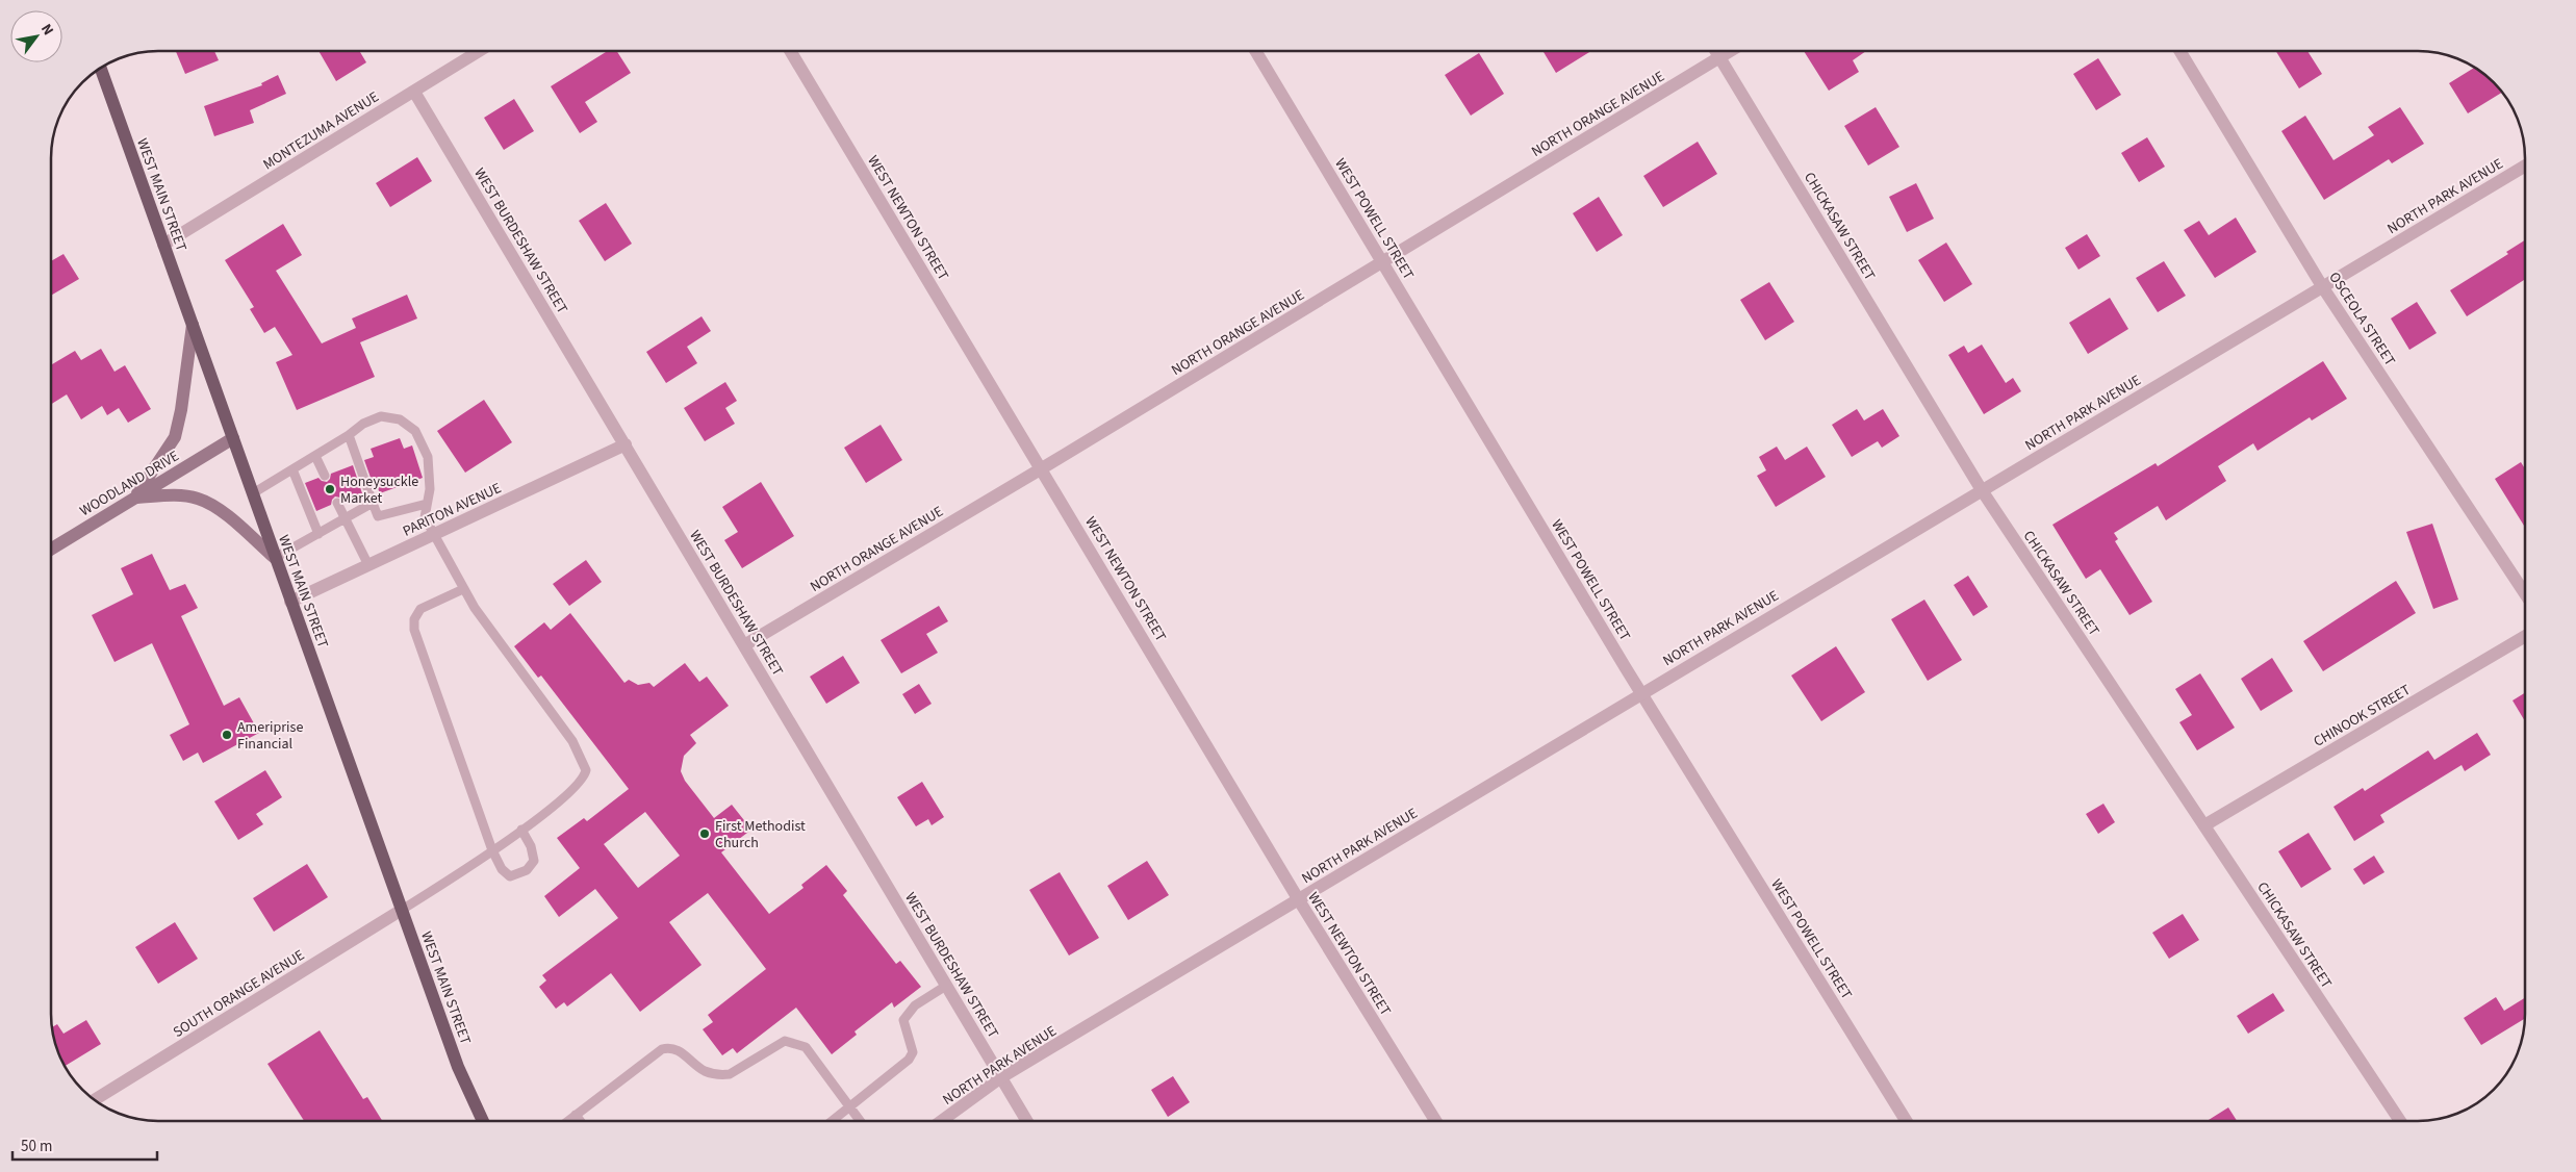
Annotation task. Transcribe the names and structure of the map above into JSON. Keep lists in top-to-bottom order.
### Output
{
  "streets": {
    "main road": ["WEST MAIN STREET", "WOODLAND DRIVE"],
    "street": [
      "NORTH ORANGE AVENUE",
      "MONTEZUMA AVENUE",
      "NORTH PARK AVENUE",
      "WEST NEWTON STREET",
      "WEST POWELL STREET",
      "CHICKASAW STREET",
      "WEST BURDESHAW STREET",
      "OSCEOLA STREET",
      "PARITON AVENUE",
      "CHINOOK STREET",
      "SOUTH ORANGE AVENUE"
    ]
  },
  "crossings": [
    ["NORTH ORANGE AVENUE", "WEST NEWTON STREET"],
    ["NORTH ORANGE AVENUE", "WEST POWELL STREET"],
    ["NORTH ORANGE AVENUE", "CHICKASAW STREET"],
    ["NORTH ORANGE AVENUE", "WEST BURDESHAW STREET"],
    ["MONTEZUMA AVENUE", "WEST MAIN STREET"],
    ["MONTEZUMA AVENUE", "WEST BURDESHAW STREET"],
    ["WEST MAIN STREET", "WOODLAND DRIVE"],
    ["WEST MAIN STREET", "PARITON AVENUE"],
    ["WEST MAIN STREET", "SOUTH ORANGE AVENUE"],
    ["NORTH PARK AVENUE", "WEST NEWTON STREET"],
    ["NORTH PARK AVENUE", "WEST POWELL STREET"],
    ["NORTH PARK AVENUE", "CHICKASAW STREET"],
    ["NORTH PARK AVENUE", "WEST BURDESHAW STREET"],
    ["NORTH PARK AVENUE", "OSCEOLA STREET"],
    ["CHICKASAW STREET", "CHINOOK STREET"],
    ["WEST BURDESHAW STREET", "PARITON AVENUE"]
  ],
  "places": ["Honeysuckle Market", "Ameriprise Financial", "First Methodist Church"],
  "scale_bar": "50 m",
  "north": "top right"
}
